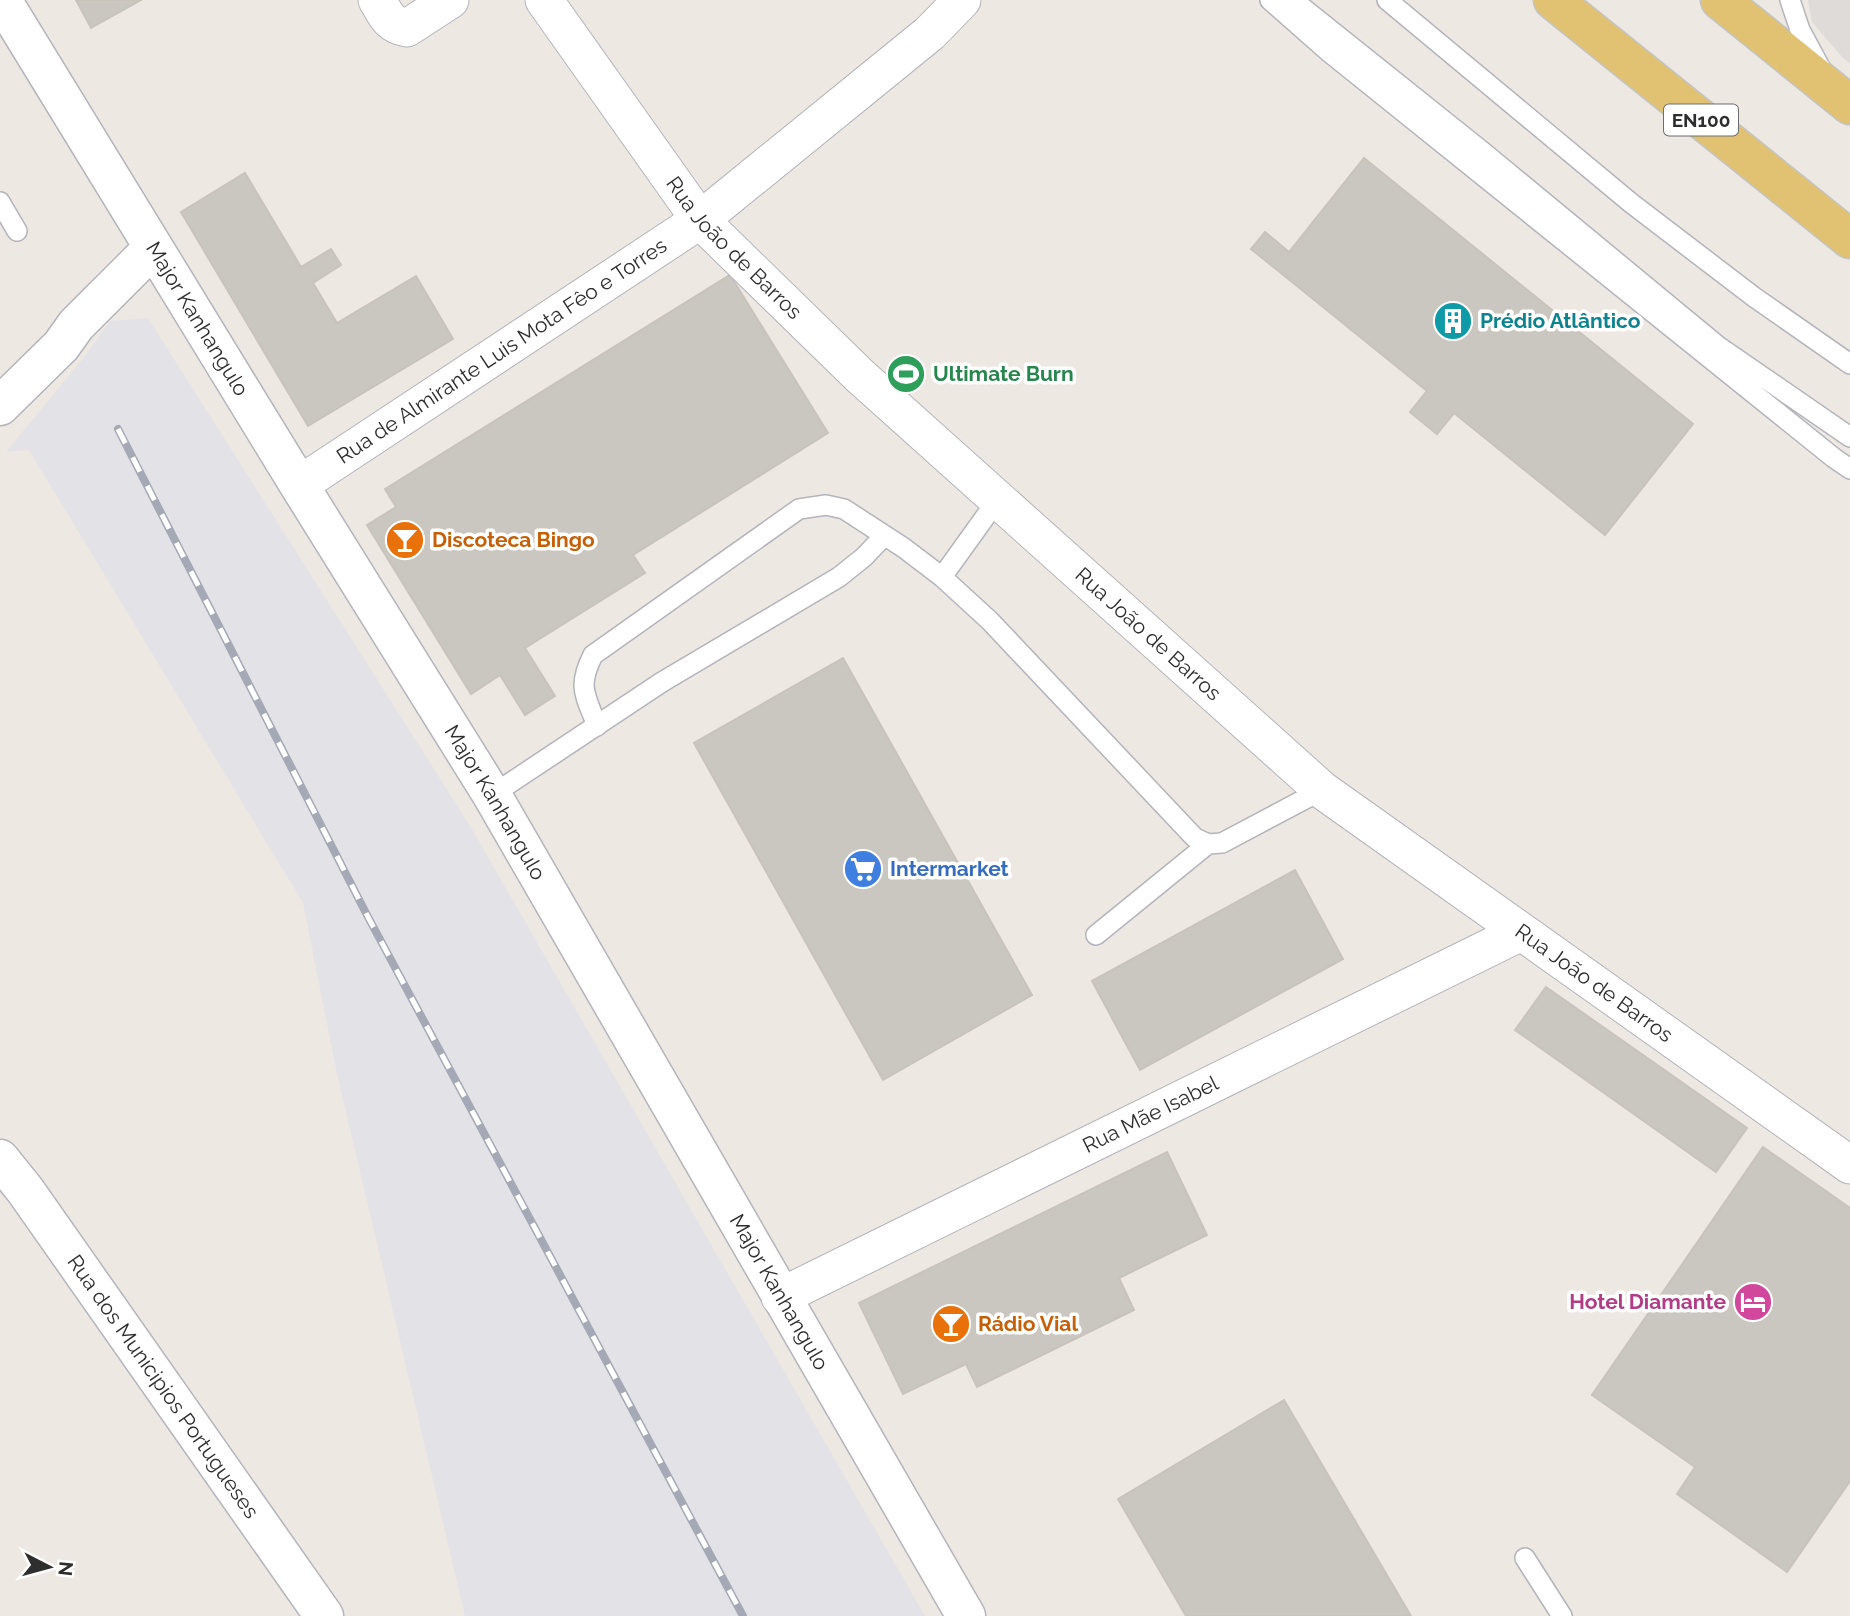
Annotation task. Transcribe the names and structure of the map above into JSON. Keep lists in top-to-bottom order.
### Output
{
  "streets": {
    "main road": ["EN100"],
    "street": [
      "Rua João de Barros",
      "Major Kanhangulo",
      "Rua de Almirante Luis Mota Fêo e Torres",
      "Rua Mãe Isabel",
      "Rua dos Municipios Portugueses"
    ]
  },
  "crossings": [
    ["Rua João de Barros", "Rua de Almirante Luis Mota Fêo e Torres"],
    ["Rua João de Barros", "Rua Mãe Isabel"],
    ["Major Kanhangulo", "Rua de Almirante Luis Mota Fêo e Torres"],
    ["Major Kanhangulo", "Rua Mãe Isabel"]
  ],
  "places": {
    "building": ["Prédio Atlântico"],
    "sports": ["Ultimate Burn"],
    "bar": ["Discoteca Bingo", "Rádio Vial"],
    "supermarket": ["Intermarket"],
    "hotel": ["Hotel Diamante"]
  },
  "north": "right"
}
